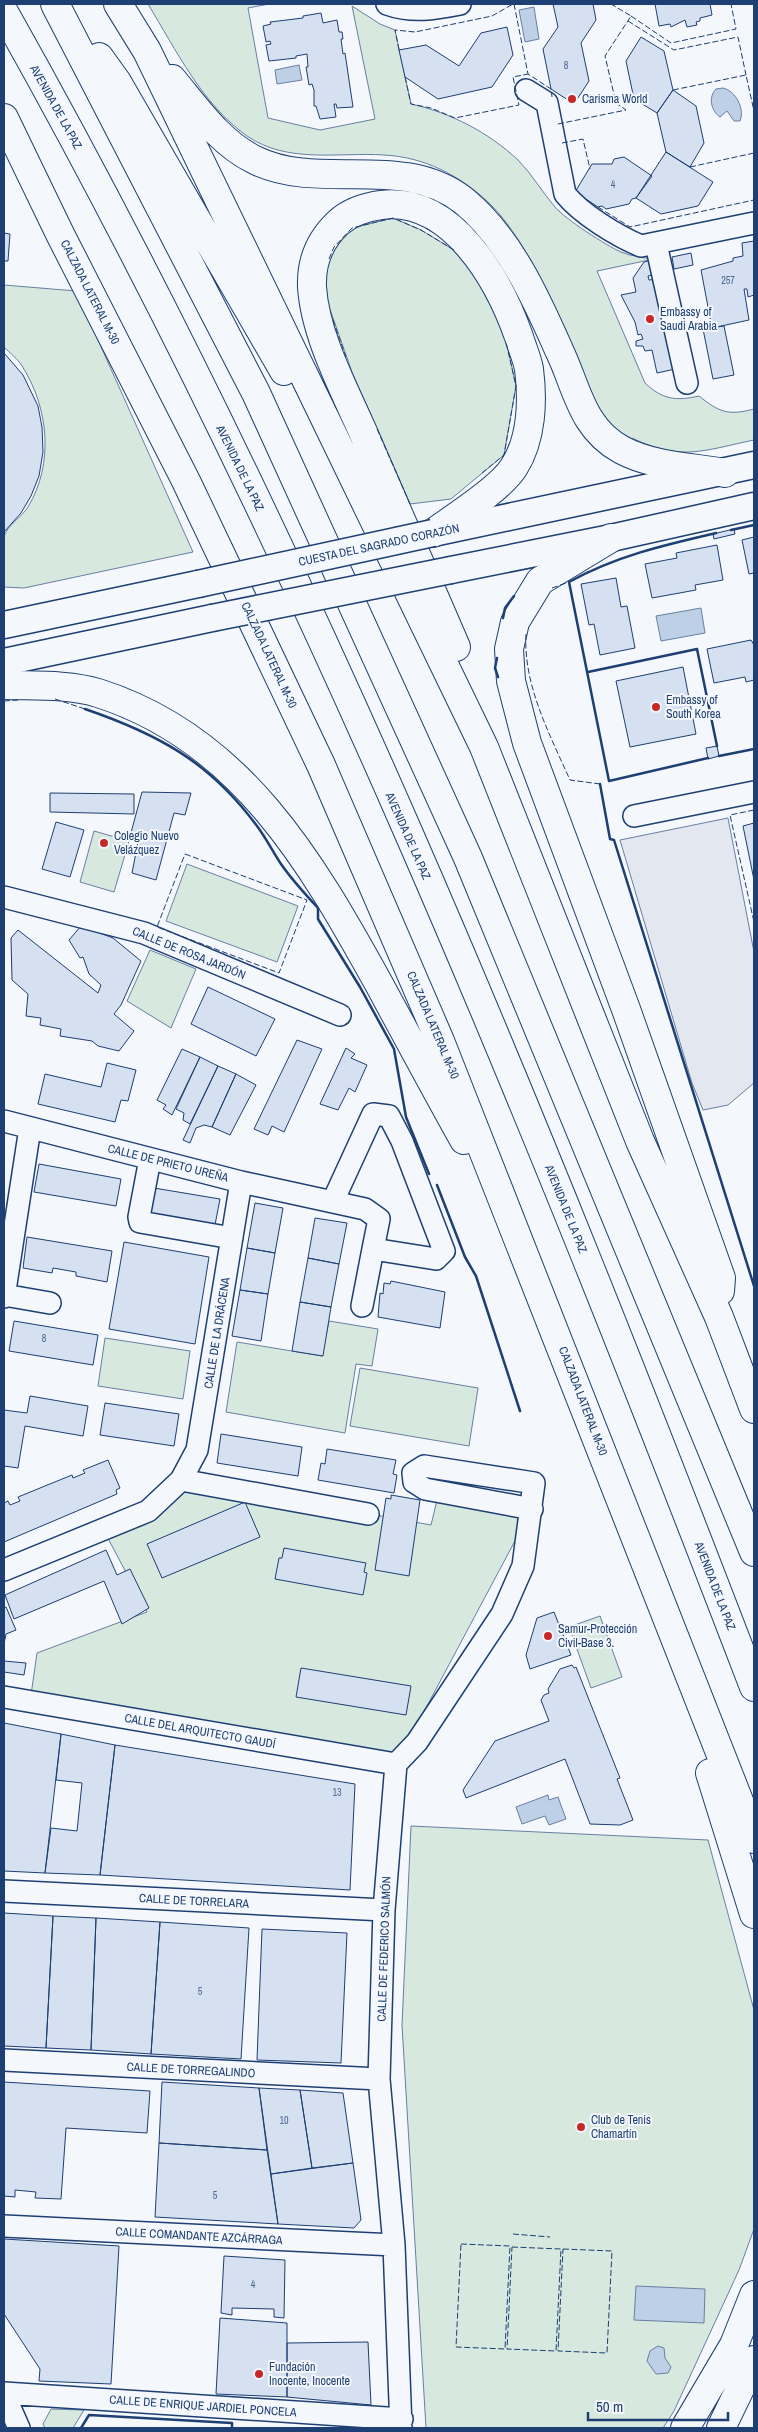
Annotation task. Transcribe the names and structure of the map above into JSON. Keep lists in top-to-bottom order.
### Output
{
  "streets": {
    "highway": ["AVENIDA DE LA PAZ", "CALZADA LATERAL M-30"],
    "main road": ["CUESTA DEL SAGRADO CORAZÓN"],
    "street": [
      "CALLE DE ROSA JARDÓN",
      "CALLE DE PRIETO UREÑA",
      "CALLE DE LA DRÁCENA",
      "CALLE DEL ARQUITECTO GAUDÍ",
      "CALLE DE TORRELARA",
      "CALLE DE FEDERICO SALMÓN",
      "CALLE DE TORREGALINDO",
      "CALLE COMANDANTE AZCÁRRAGA",
      "CALLE DE ENRIQUE JARDIEL PONCELA"
    ]
  },
  "crossings": [
    ["CALLE DE PRIETO UREÑA", "CALLE DE LA DRÁCENA"],
    ["CALLE DEL ARQUITECTO GAUDÍ", "CALLE DE FEDERICO SALMÓN"],
    ["CALLE DE TORRELARA", "CALLE DE FEDERICO SALMÓN"],
    ["CALLE DE FEDERICO SALMÓN", "CALLE DE TORREGALINDO"],
    ["CALLE DE FEDERICO SALMÓN", "CALLE COMANDANTE AZCÁRRAGA"],
    ["CALLE DE FEDERICO SALMÓN", "CALLE DE ENRIQUE JARDIEL PONCELA"]
  ],
  "places": [
    "Carisma World",
    "Embassy of Saudi Arabia",
    "Embassy of South Korea",
    "Colegio Nuevo Velázquez",
    "Samur-Protección Civil-Base 3.",
    "Club de Tenis Chamartín",
    "Fundación Inocente, Inocente"
  ],
  "house_numbers": [
    "8",
    "4",
    "257",
    "8",
    "13",
    "5",
    "10",
    "5",
    "4"
  ],
  "scale_bar": "50 m"
}
